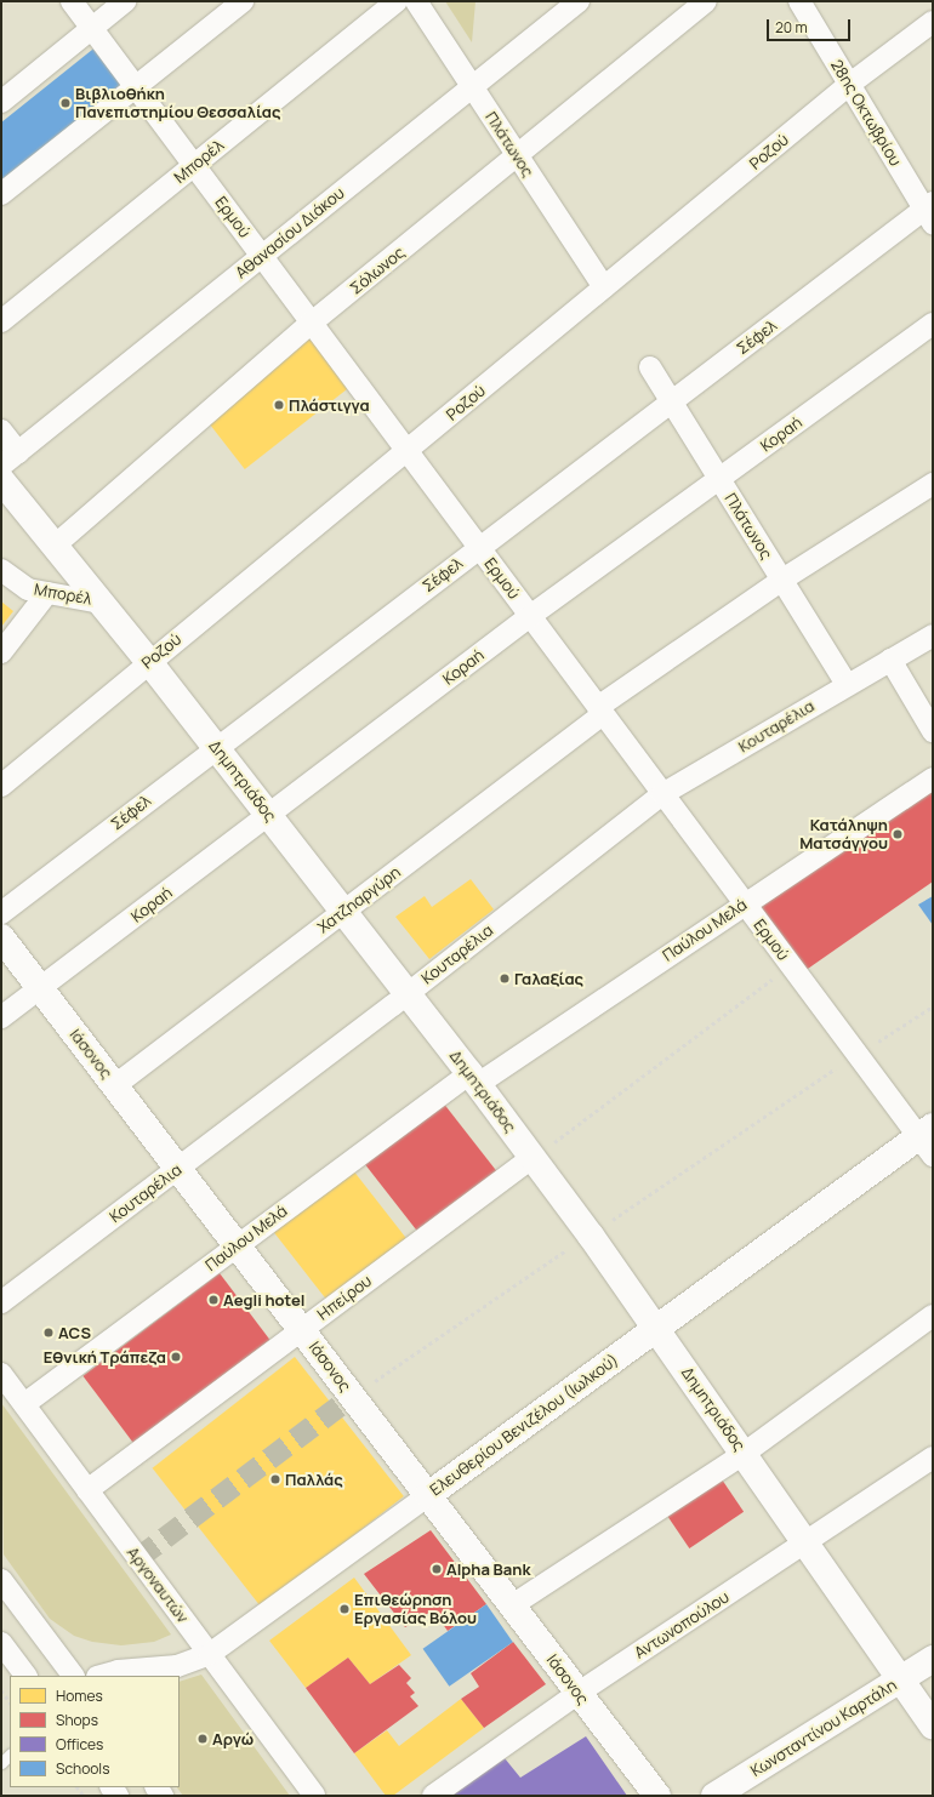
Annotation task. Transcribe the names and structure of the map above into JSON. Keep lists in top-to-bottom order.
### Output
{
  "streets": {
    "main road": [
      "Δημητριάδος",
      "Ιάσονος",
      "Ελευθερίου Βενιζέλου (Ιωλκού)",
      "Κωνσταντίνου Καρτάλη"
    ],
    "street": [
      "28ης Οκτωβρίου",
      "Πλάτωνος",
      "Ροζού",
      "Μπορέλ",
      "Ερμού",
      "Αθανασίου Διάκου",
      "Σόλωνος",
      "Σέφελ",
      "Κοραή",
      "Κουταρέλια",
      "Χατζηαργύρη",
      "Παύλου Μελά",
      "Ηπείρου",
      "Αργοναυτών",
      "Αντωνοπούλου"
    ]
  },
  "crossings": [
    ["28ης Οκτωβρίου", "Ροζού"],
    ["28ης Οκτωβρίου", "Σέφελ"],
    ["Πλάτωνος", "Ροζού"],
    ["Πλάτωνος", "Αθανασίου Διάκου"],
    ["Πλάτωνος", "Σόλωνος"],
    ["Πλάτωνος", "Σέφελ"],
    ["Πλάτωνος", "Κοραή"],
    ["Πλάτωνος", "Κουταρέλια"],
    ["Πλάτωνος", "Χατζηαργύρη"],
    ["Ροζού", "Ερμού"],
    ["Ροζού", "Δημητριάδος"],
    ["Μπορέλ", "Ερμού"],
    ["Μπορέλ", "Δημητριάδος"],
    ["Ερμού", "Αθανασίου Διάκου"],
    ["Ερμού", "Σόλωνος"],
    ["Ερμού", "Σέφελ"],
    ["Ερμού", "Κοραή"],
    ["Ερμού", "Κουταρέλια"],
    ["Ερμού", "Χατζηαργύρη"],
    ["Ερμού", "Παύλου Μελά"],
    ["Ερμού", "Ελευθερίου Βενιζέλου (Ιωλκού)"],
    ["Σόλωνος", "Δημητριάδος"],
    ["Σέφελ", "Δημητριάδος"],
    ["Κοραή", "Δημητριάδος"],
    ["Κοραή", "Ιάσονος"],
    ["Κουταρέλια", "Δημητριάδος"],
    ["Κουταρέλια", "Ιάσονος"],
    ["Δημητριάδος", "Χατζηαργύρη"],
    ["Δημητριάδος", "Παύλου Μελά"],
    ["Δημητριάδος", "Ηπείρου"],
    ["Δημητριάδος", "Ελευθερίου Βενιζέλου (Ιωλκού)"],
    ["Δημητριάδος", "Αντωνοπούλου"],
    ["Δημητριάδος", "Κωνσταντίνου Καρτάλη"],
    ["Χατζηαργύρη", "Ιάσονος"],
    ["Παύλου Μελά", "Ιάσονος"],
    ["Παύλου Μελά", "Αργοναυτών"],
    ["Ιάσονος", "Ηπείρου"],
    ["Ιάσονος", "Ελευθερίου Βενιζέλου (Ιωλκού)"],
    ["Ιάσονος", "Αντωνοπούλου"],
    ["Ηπείρου", "Αργοναυτών"],
    ["Ελευθερίου Βενιζέλου (Ιωλκού)", "Αργοναυτών"]
  ],
  "places": [
    "Βιβλιοθήκη Πανεπιστημίου Θεσσαλίας",
    "Πλάστιγγα",
    "Κατάληψη Ματσάγγου",
    "Γαλαξίας",
    "Aegli hotel",
    "ACS",
    "Εθνική Τράπεζα",
    "Παλλάς",
    "Alpha Bank",
    "Επιθεώρηση Εργασίας Βόλου",
    "Αργώ"
  ],
  "legend": [
    "Homes",
    "Shops",
    "Offices",
    "Schools"
  ],
  "scale_bar": "20 m"
}
